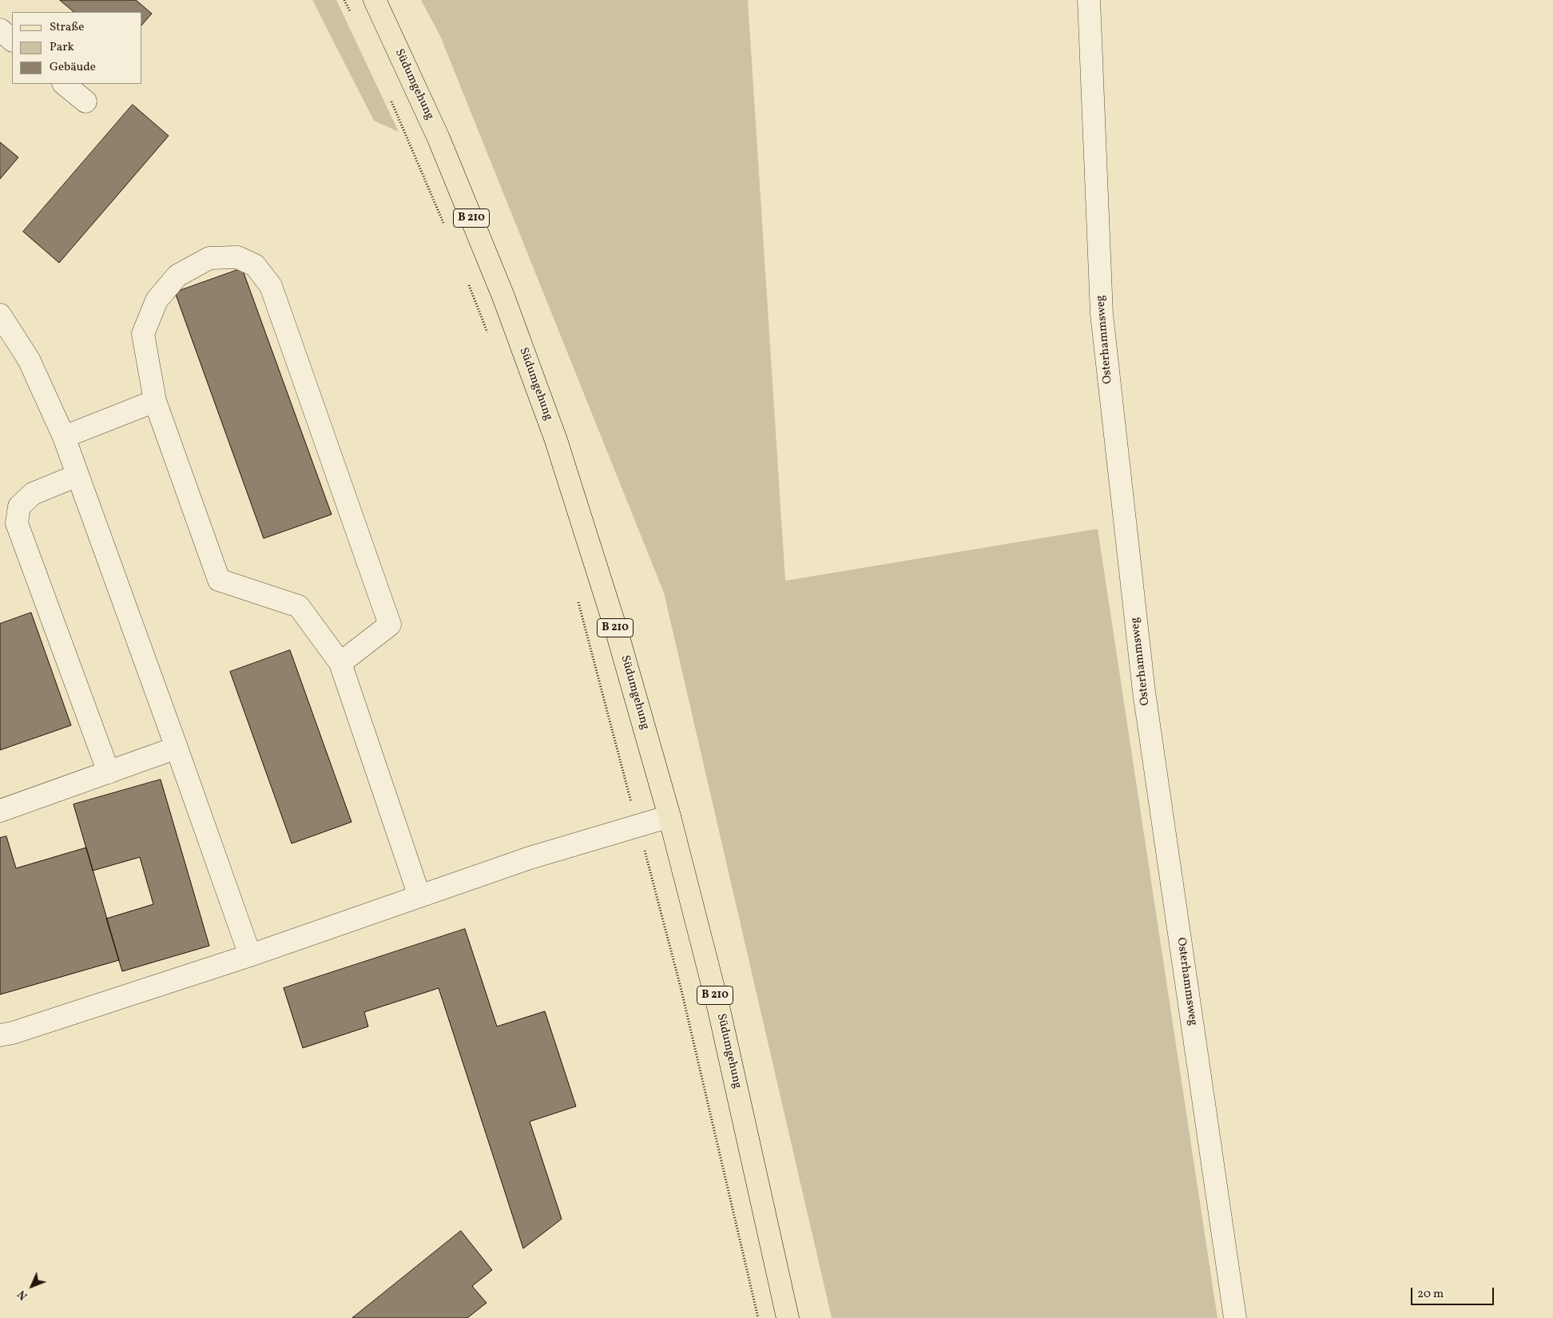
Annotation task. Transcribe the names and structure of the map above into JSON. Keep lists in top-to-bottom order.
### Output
{
  "streets": {
    "main road": ["Südumgehung", "B 210"],
    "lane": ["Osterhammsweg"]
  },
  "legend": ["Straße", "Park", "Gebäude"],
  "scale_bar": "20 m",
  "north": "bottom left"
}
